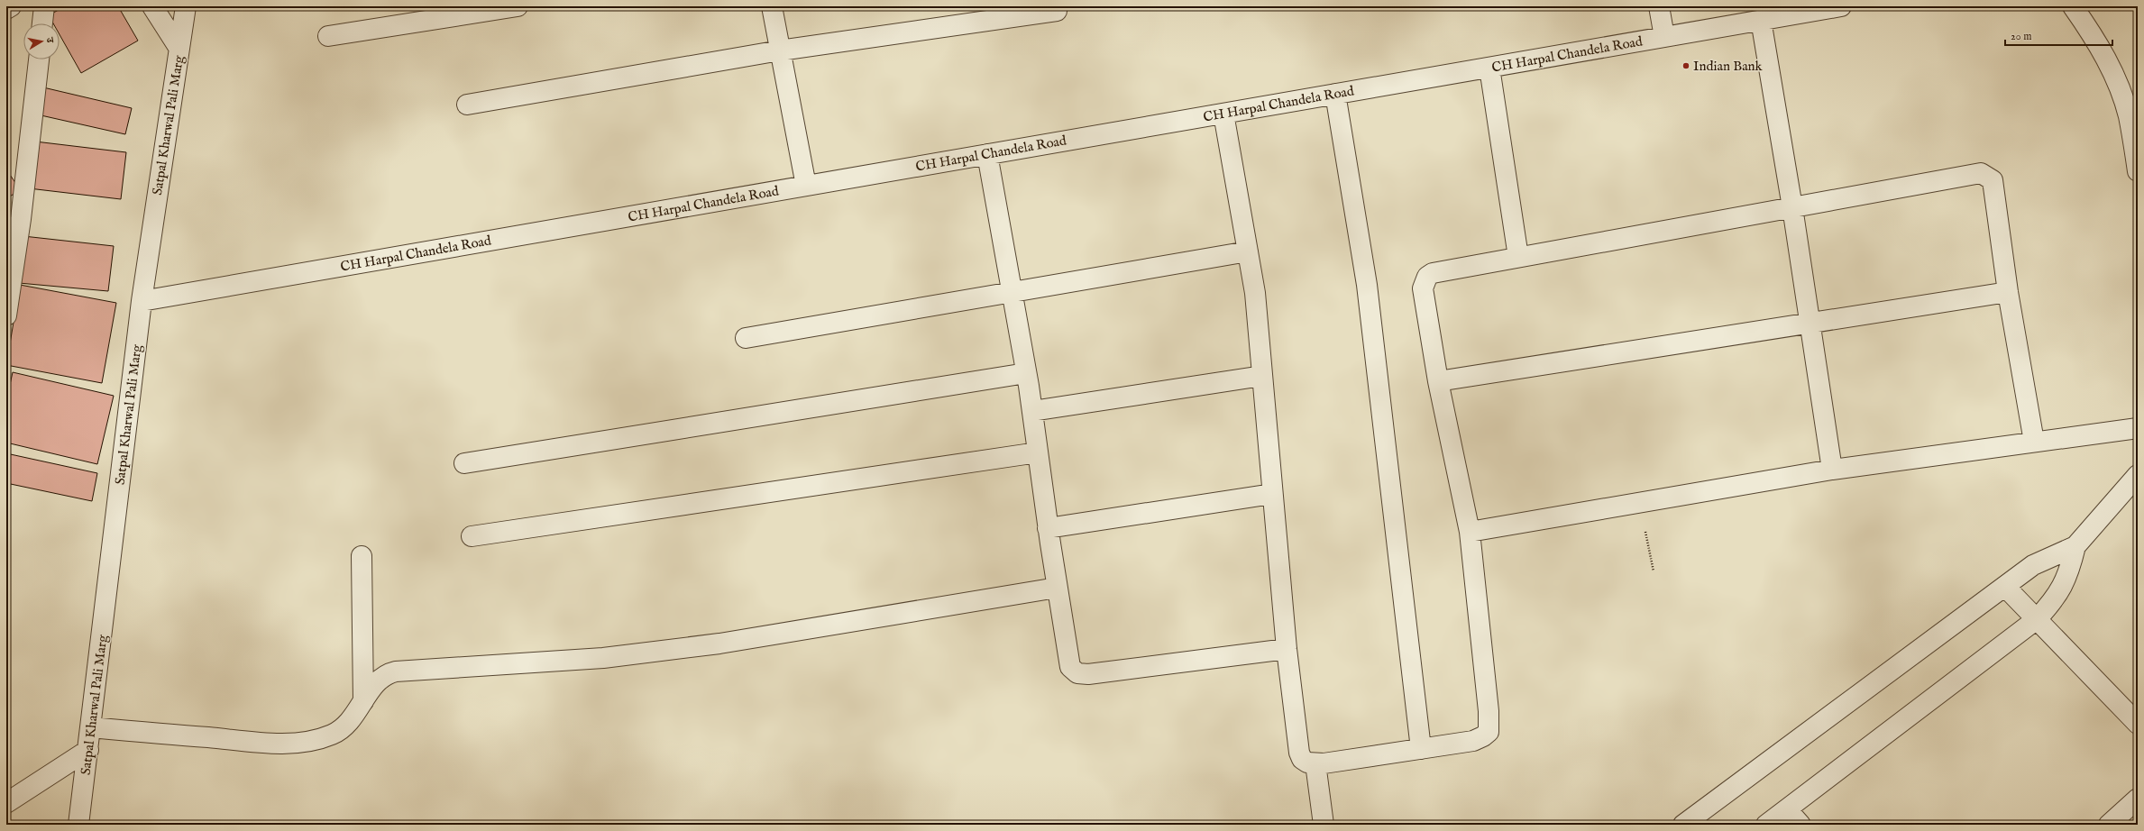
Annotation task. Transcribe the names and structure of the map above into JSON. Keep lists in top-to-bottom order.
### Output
{
  "streets": {
    "street": ["CH Harpal Chandela Road", "Satpal Kharwal Pali Marg"]
  },
  "crossings": [
    ["CH Harpal Chandela Road", "Satpal Kharwal Pali Marg"]
  ],
  "places": ["Indian Bank"],
  "scale_bar": "20 m",
  "north": "right"
}
